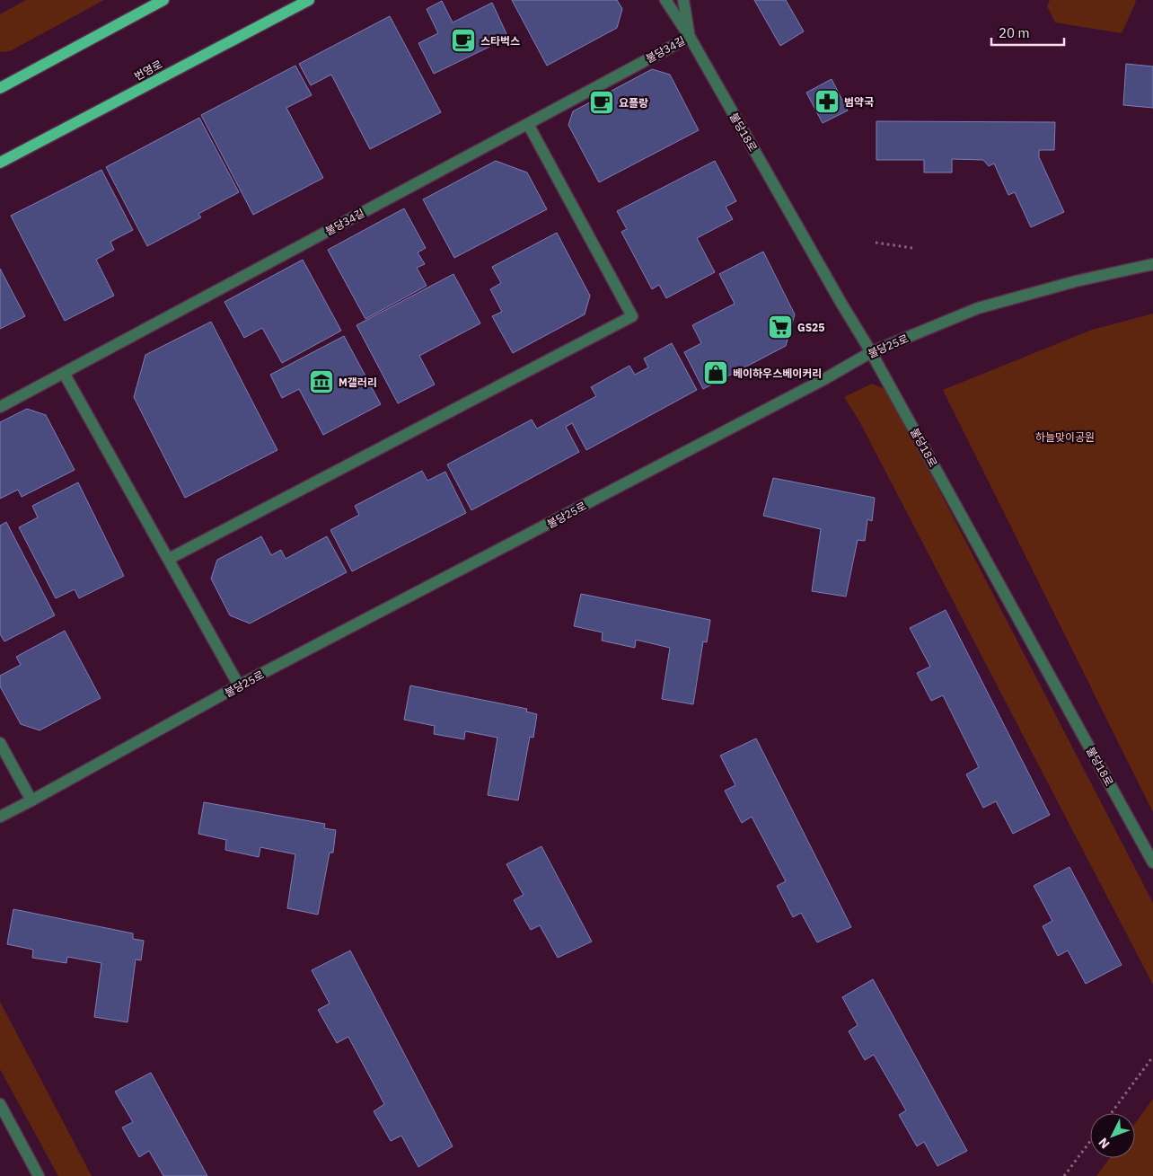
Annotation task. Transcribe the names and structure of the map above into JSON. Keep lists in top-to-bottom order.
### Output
{
  "streets": {
    "main road": ["번영로"],
    "street": ["불당34길", "불당18로", "불당25로"]
  },
  "crossings": [
    ["불당34길", "불당18로"],
    ["불당18로", "불당25로"]
  ],
  "parks": ["하늘맞이공원"],
  "places": {
    "cafe": ["스타벅스", "요플랑"],
    "pharmacy": ["범약국"],
    "supermarket": ["GS25"],
    "shop": ["베이하우스베이커리"],
    "museum": ["M갤러리"]
  },
  "scale_bar": "20 m",
  "north": "bottom left"
}
